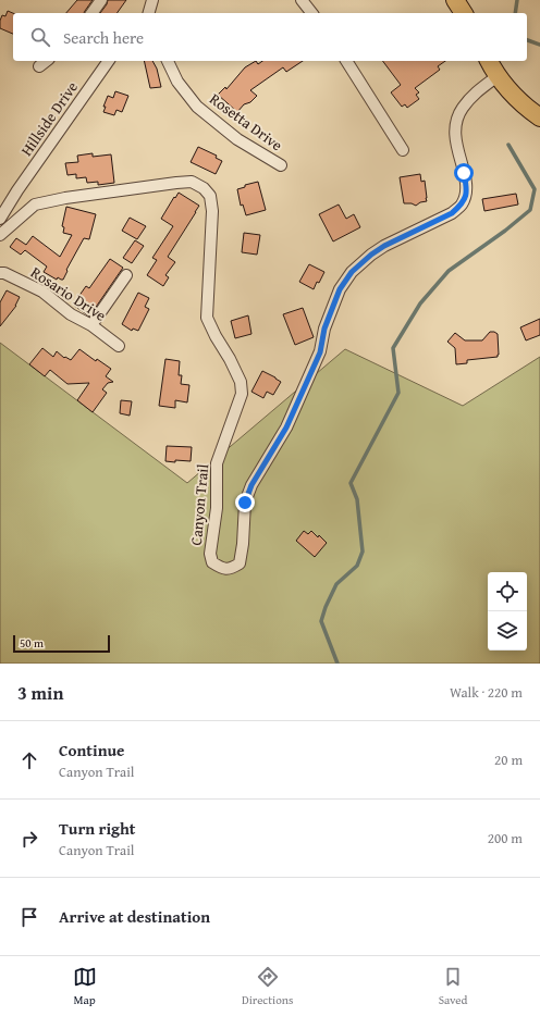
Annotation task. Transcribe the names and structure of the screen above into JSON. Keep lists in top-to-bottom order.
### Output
{
  "streets": {
    "street": [
      "Hillside Drive",
      "Rosetta Drive",
      "Rosario Drive",
      "Canyon Trail"
    ]
  },
  "scale_bar": "50 m",
  "page": {
    "search": "Search here",
    "scale": "50 m",
    "heading": ["3 min", "Walk · 220 m"],
    "list": [
      ["Continue", "Canyon Trail", "20 m"],
      ["Turn right", "Canyon Trail", "200 m"],
      "Arrive at destination"
    ],
    "nav": ["Map", "Directions", "Saved"]
  }
}
